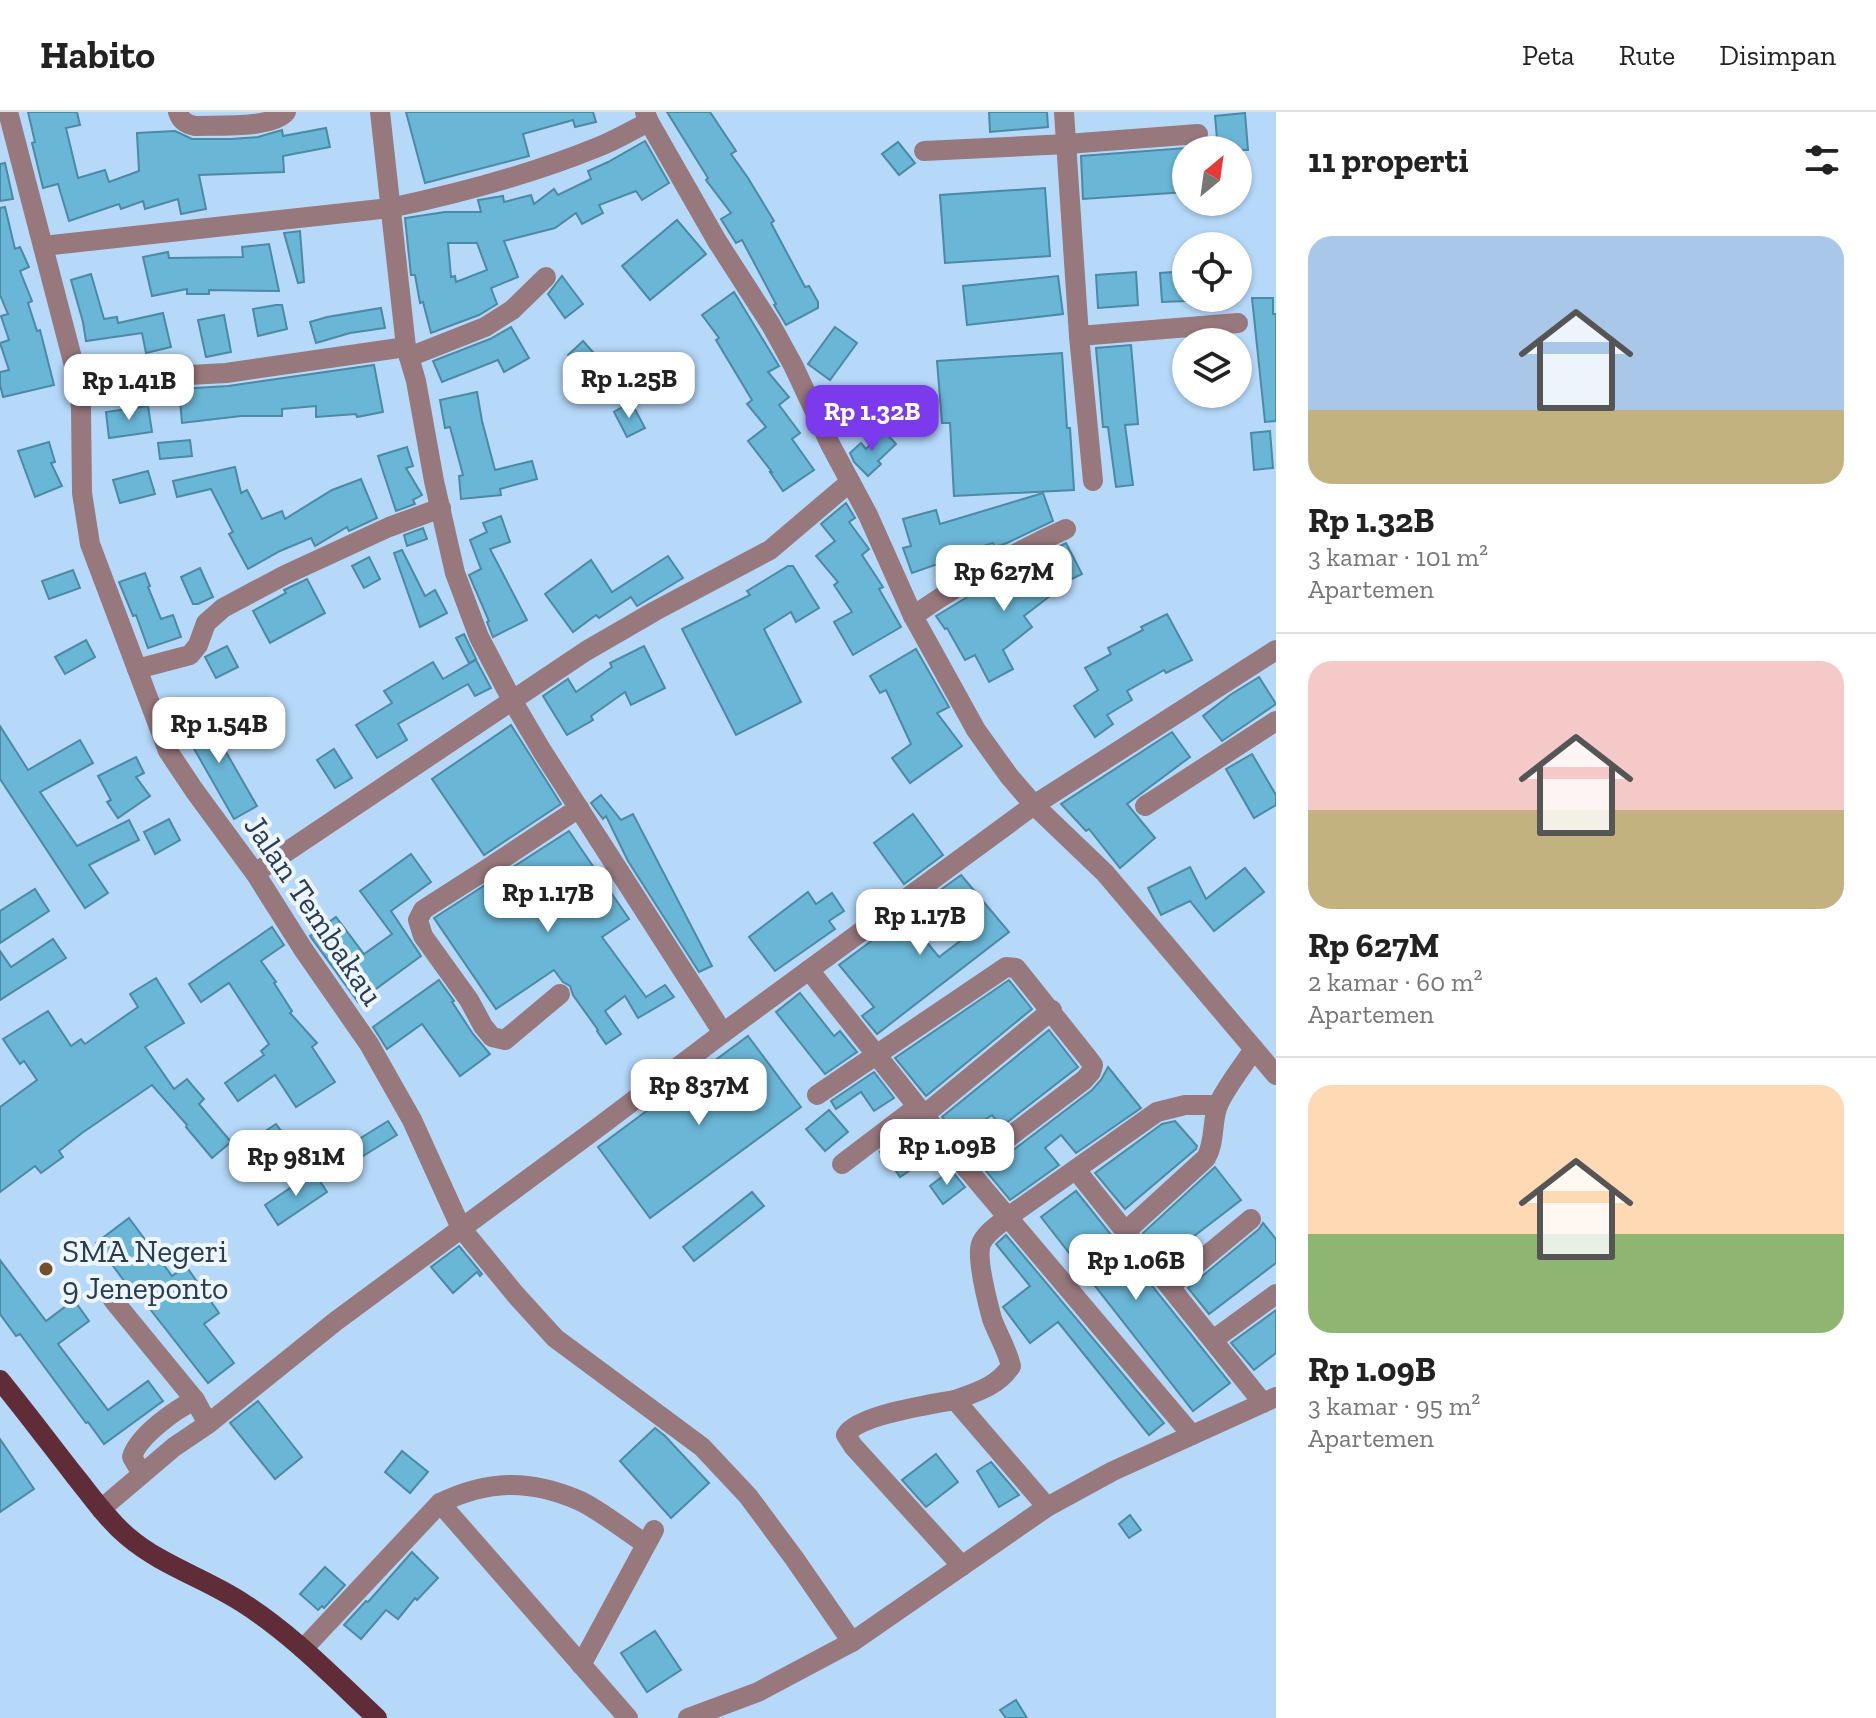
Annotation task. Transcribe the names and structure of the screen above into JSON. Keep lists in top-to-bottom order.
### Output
{
  "streets": {
    "street": ["Jalan Tembakau"]
  },
  "places": ["SMA Negeri 9 Jeneponto"],
  "north": "top right",
  "page": {
    "header": "Habito",
    "nav": ["Peta", "Rute", "Disimpan"],
    "heading": "11 properti",
    "list": [
      {
        "name": "Rp 1.32B",
        "note": "3 kamar · 101 m² · Apartemen"
      },
      {
        "name": "Rp 627M",
        "note": "2 kamar · 60 m² · Apartemen"
      },
      {
        "name": "Rp 1.09B",
        "note": "3 kamar · 95 m² · Apartemen"
      }
    ],
    "price": [
      "Rp 1.25B",
      "Rp 1.41B",
      "Rp 1.32B",
      "Rp 627M",
      "Rp 1.54B",
      "Rp 1.17B",
      "Rp 1.17B",
      "Rp 837M",
      "Rp 1.09B",
      "Rp 981M",
      "Rp 1.06B"
    ]
  }
}
